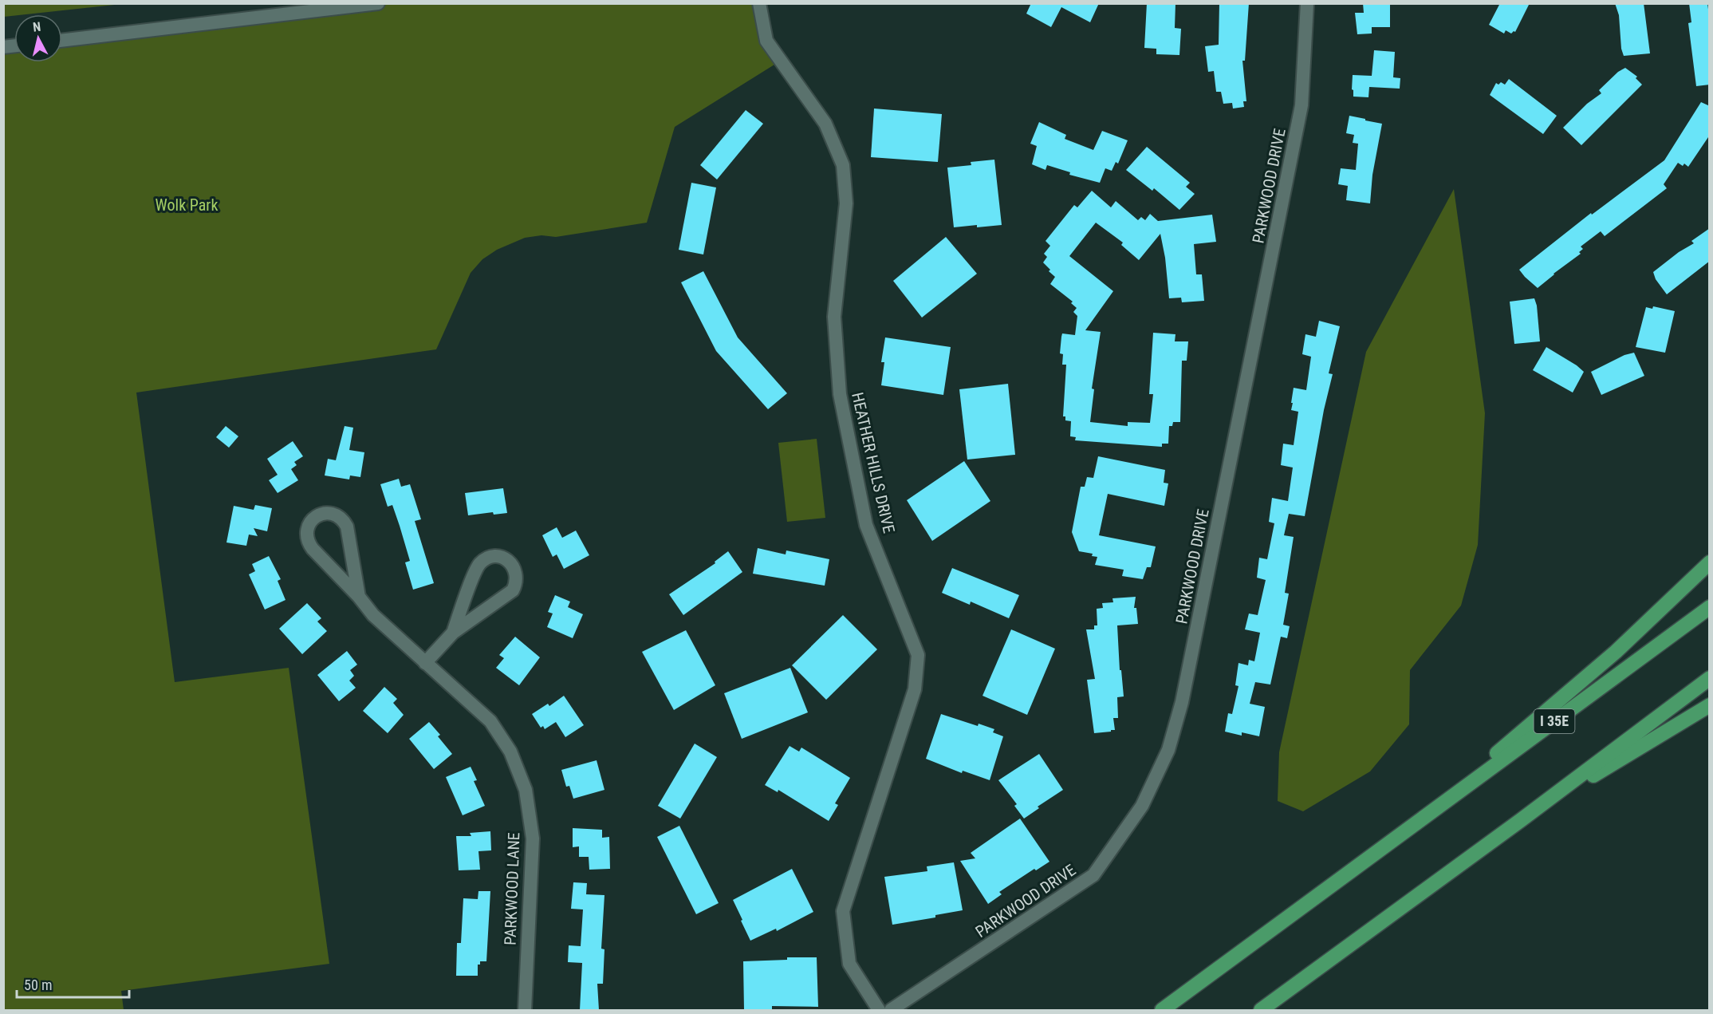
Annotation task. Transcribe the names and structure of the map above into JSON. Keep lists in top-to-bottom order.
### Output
{
  "streets": {
    "highway": ["I 35E"],
    "street": ["PARKWOOD DRIVE", "HEATHER HILLS DRIVE", "PARKWOOD LANE"]
  },
  "parks": ["Wolk Park"],
  "scale_bar": "50 m",
  "north": "top"
}
